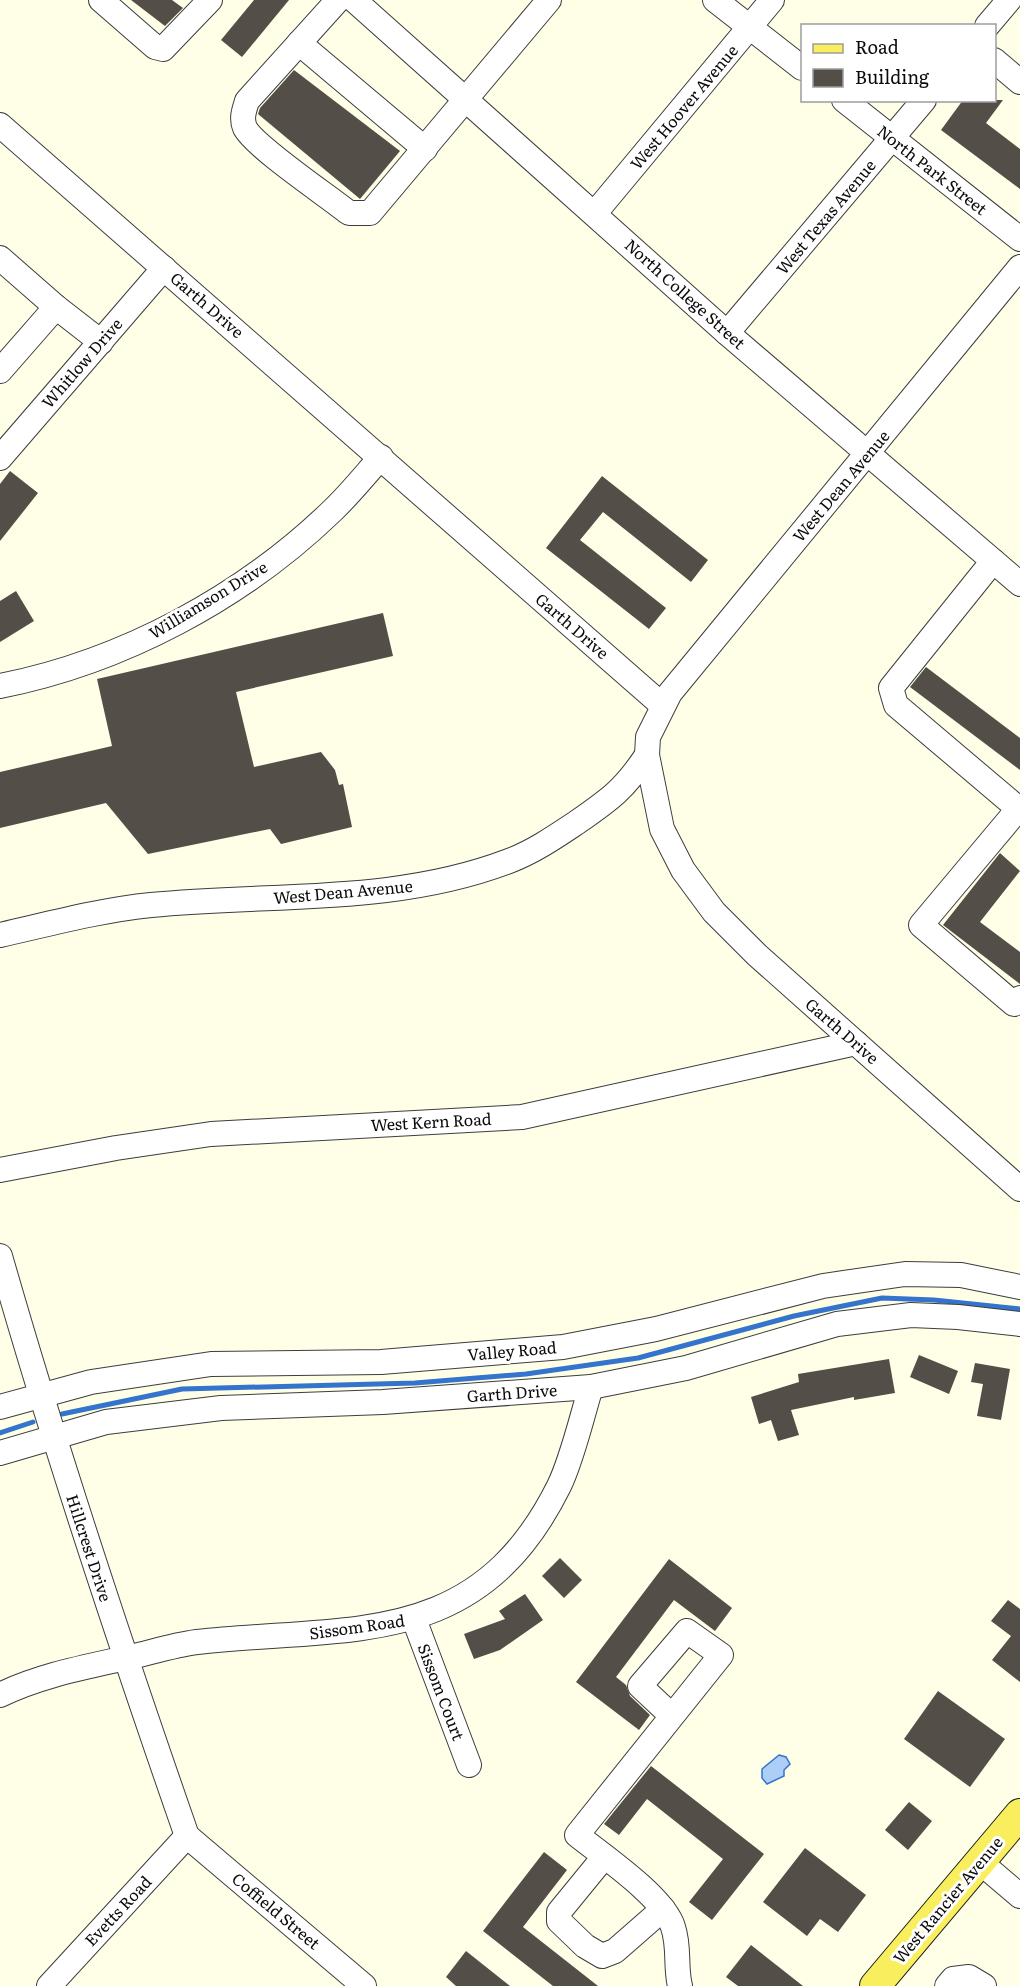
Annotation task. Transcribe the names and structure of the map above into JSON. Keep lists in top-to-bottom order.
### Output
{
  "streets": {
    "main road": ["West Rancier Avenue"],
    "street": [
      "West Hoover Avenue",
      "North Park Street",
      "West Texas Avenue",
      "North College Street",
      "Garth Drive",
      "Whitlow Drive",
      "West Dean Avenue",
      "Williamson Drive",
      "West Kern Road",
      "Valley Road",
      "Hillcrest Drive",
      "Sissom Road",
      "Sissom Court",
      "Evetts Road",
      "Coffield Street"
    ]
  },
  "crossings": [
    ["West Hoover Avenue", "North College Street"],
    ["North Park Street", "West Texas Avenue"],
    ["West Texas Avenue", "North College Street"],
    ["North College Street", "West Dean Avenue"],
    ["Garth Drive", "Whitlow Drive"],
    ["Garth Drive", "West Dean Avenue"],
    ["Garth Drive", "Williamson Drive"],
    ["Garth Drive", "West Kern Road"],
    ["Garth Drive", "Hillcrest Drive"],
    ["Garth Drive", "Sissom Road"],
    ["Valley Road", "Hillcrest Drive"],
    ["Hillcrest Drive", "Sissom Road"],
    ["Hillcrest Drive", "Evetts Road"],
    ["Hillcrest Drive", "Coffield Street"],
    ["Sissom Road", "Sissom Court"],
    ["Evetts Road", "Coffield Street"]
  ],
  "legend": ["Road", "Building"]
}
